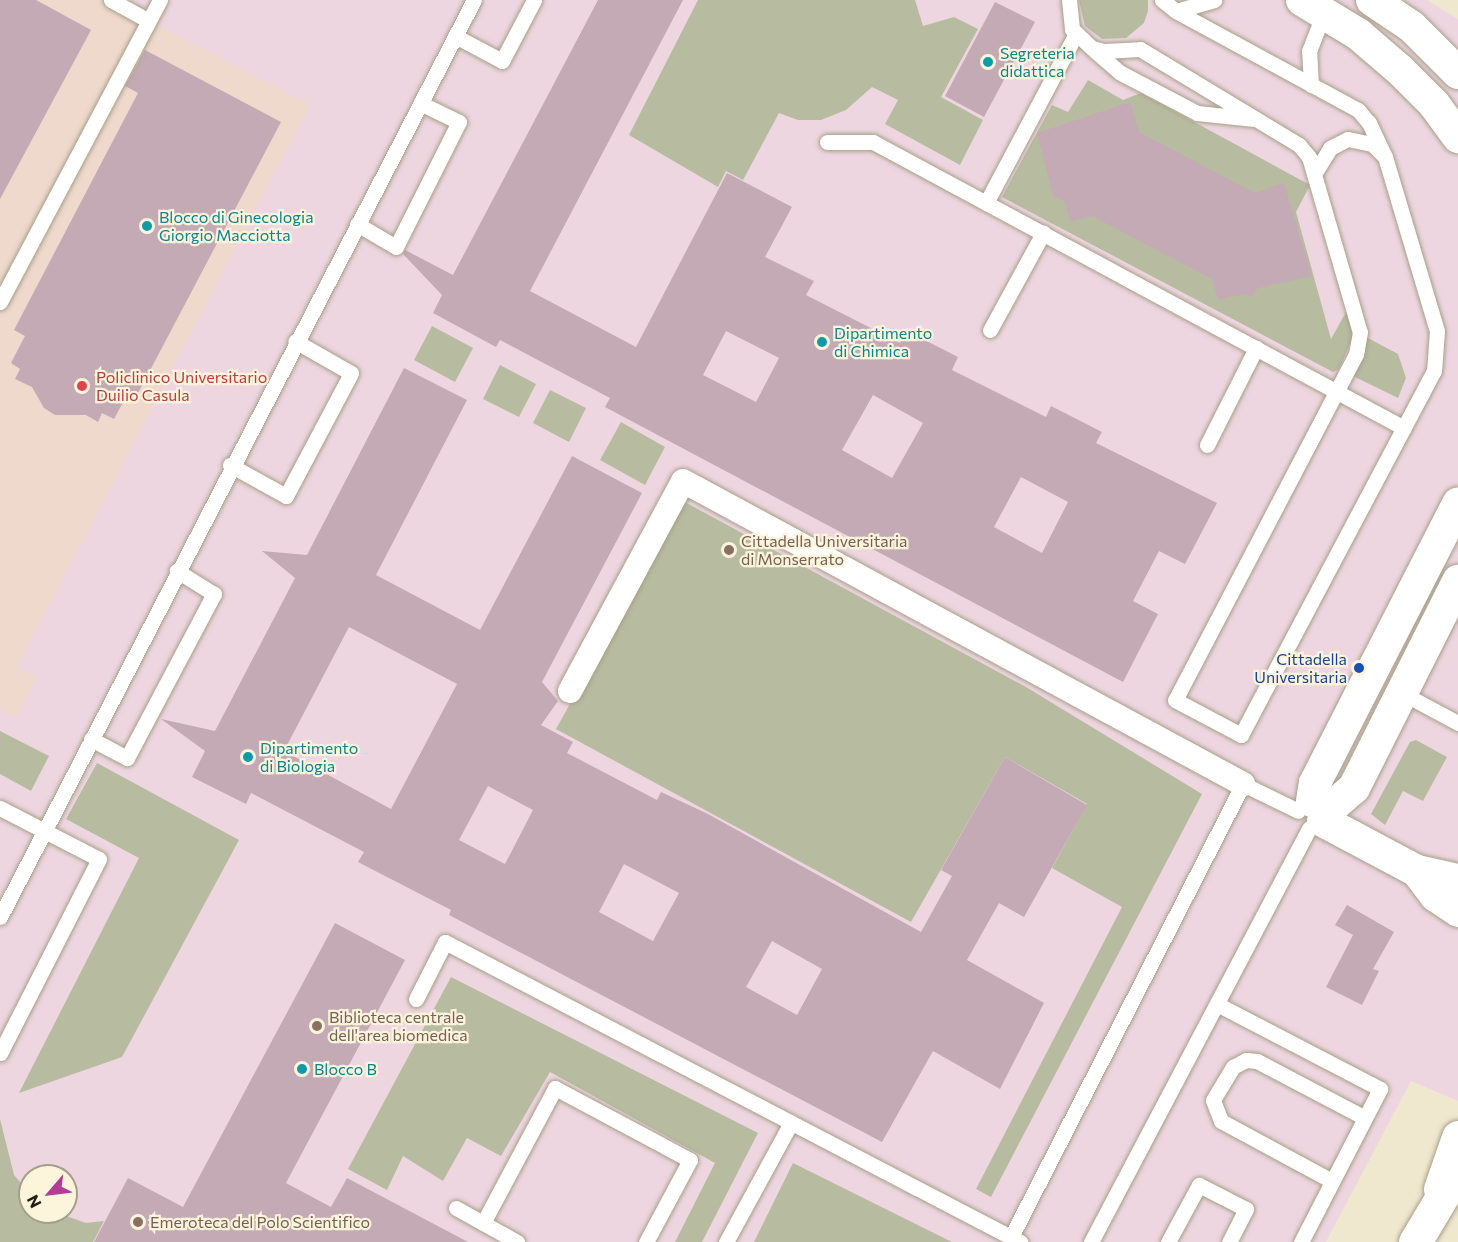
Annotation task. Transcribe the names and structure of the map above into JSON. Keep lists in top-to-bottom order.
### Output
{
  "places": [
    "Segreteria didattica",
    "Blocco di Ginecologia Giorgio Macciotta",
    "Dipartimento di Chimica",
    "Policlinico Universitario Duilio Casula",
    "Cittadella Universitaria di Monserrato",
    "Cittadella Universitaria",
    "Dipartimento di Biologia",
    "Biblioteca centrale dell'area biomedica",
    "Blocco B",
    "Emeroteca del Polo Scientifico"
  ],
  "north": "bottom left"
}
